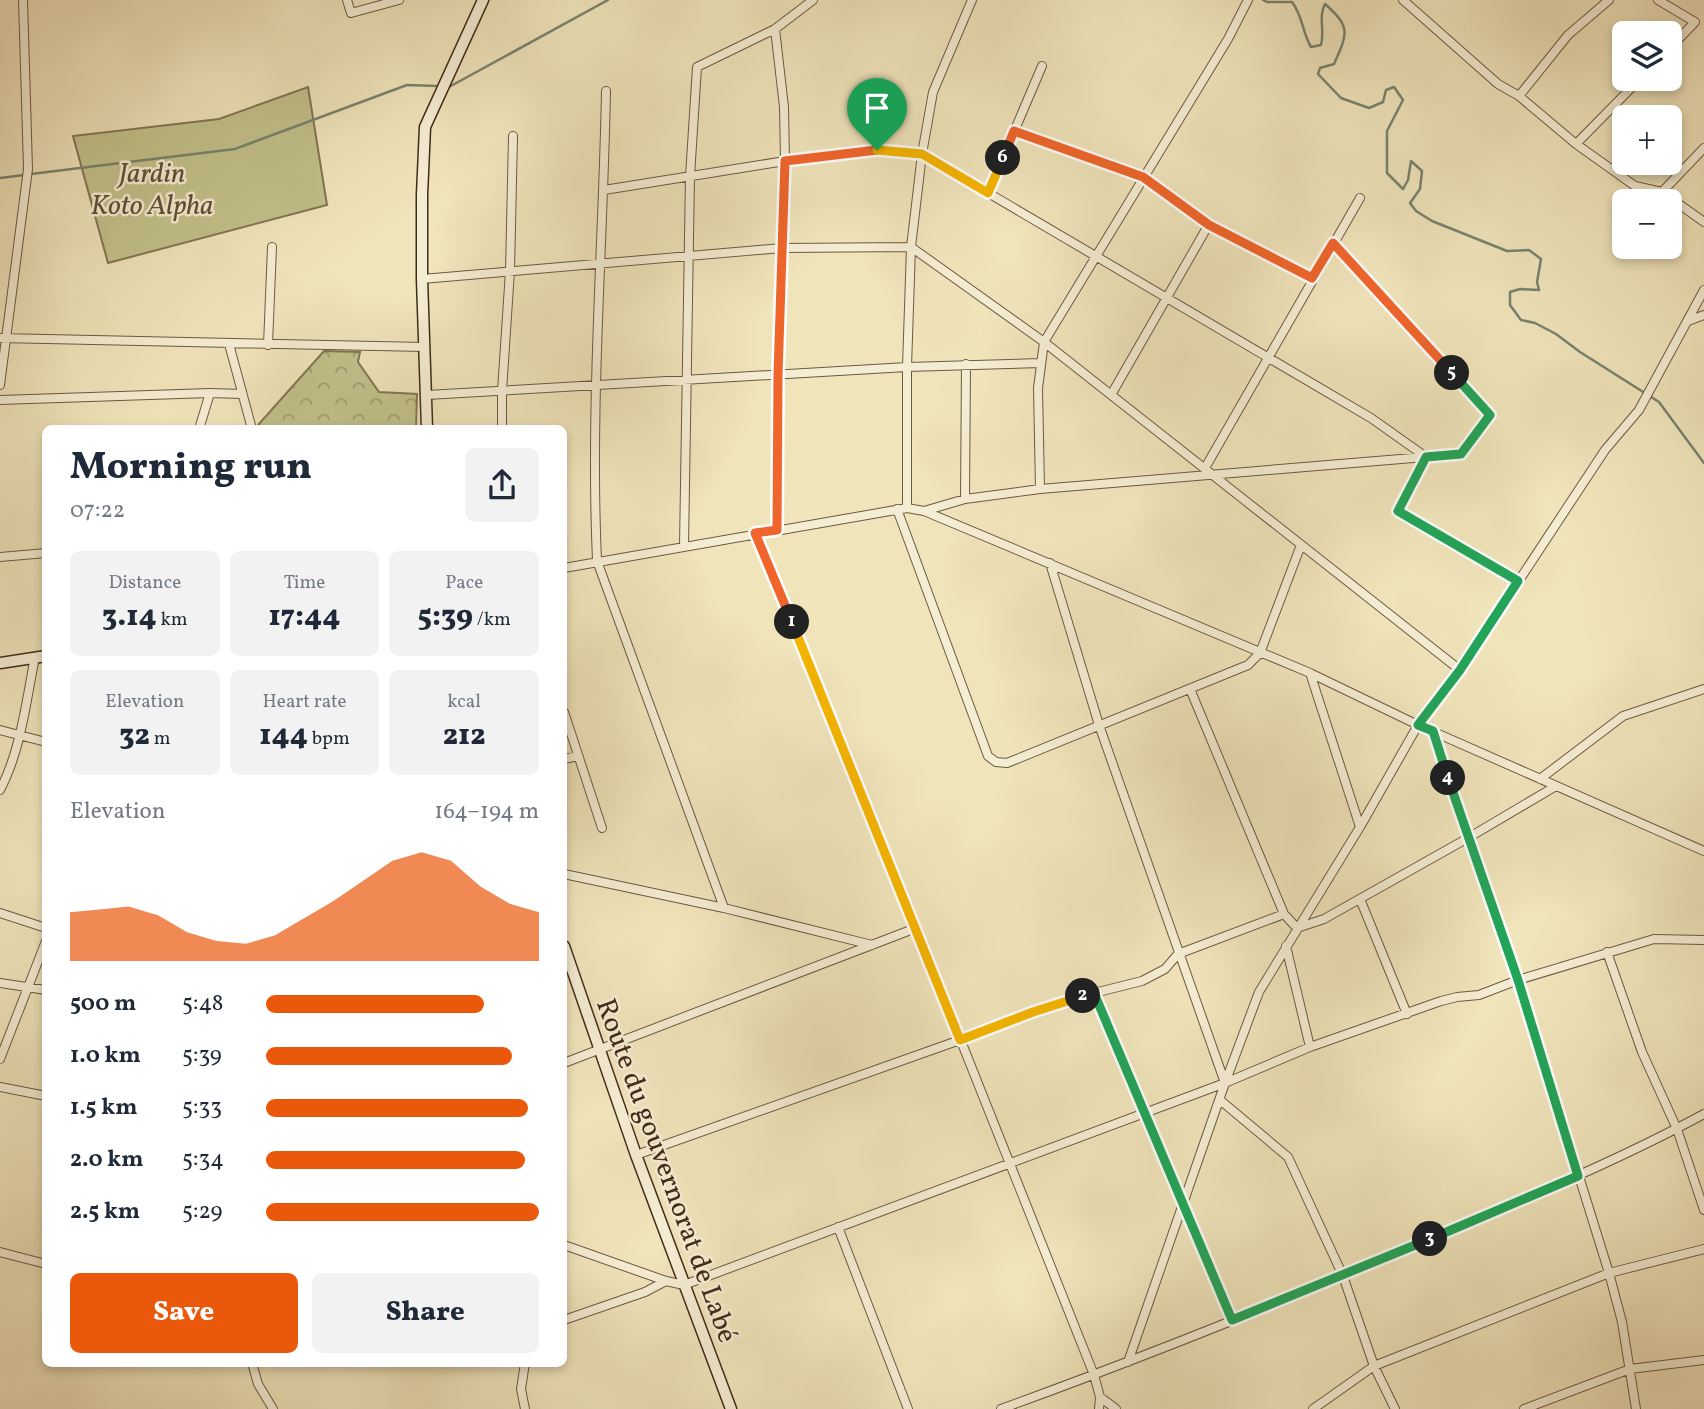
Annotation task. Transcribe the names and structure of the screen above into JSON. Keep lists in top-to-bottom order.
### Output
{
  "streets": {
    "street": ["Route du gouvernorat de Labé"]
  },
  "parks": ["Jardin Koto Alpha"],
  "page": {
    "map_buttons": ["+", "−"],
    "pins": [
      "6",
      "5",
      "1",
      "4",
      "2",
      "3"
    ],
    "heading": ["Morning run", "07:22"],
    "stats": [
      ["Distance", "3.14 km"],
      ["Time", "17:44"],
      ["Pace", "5:39 /km"],
      ["Elevation", "32 m"],
      ["Heart rate", "144 bpm"],
      ["kcal", "212"]
    ],
    "chart": ["Elevation", "164–194 m"],
    "list": [
      {
        "name": "500 m",
        "note": "5:48"
      },
      {
        "name": "1.0 km",
        "note": "5:39"
      },
      {
        "name": "1.5 km",
        "note": "5:33"
      },
      {
        "name": "2.0 km",
        "note": "5:34"
      },
      {
        "name": "2.5 km",
        "note": "5:29"
      }
    ],
    "buttons": ["Save", "Share"]
  }
}
